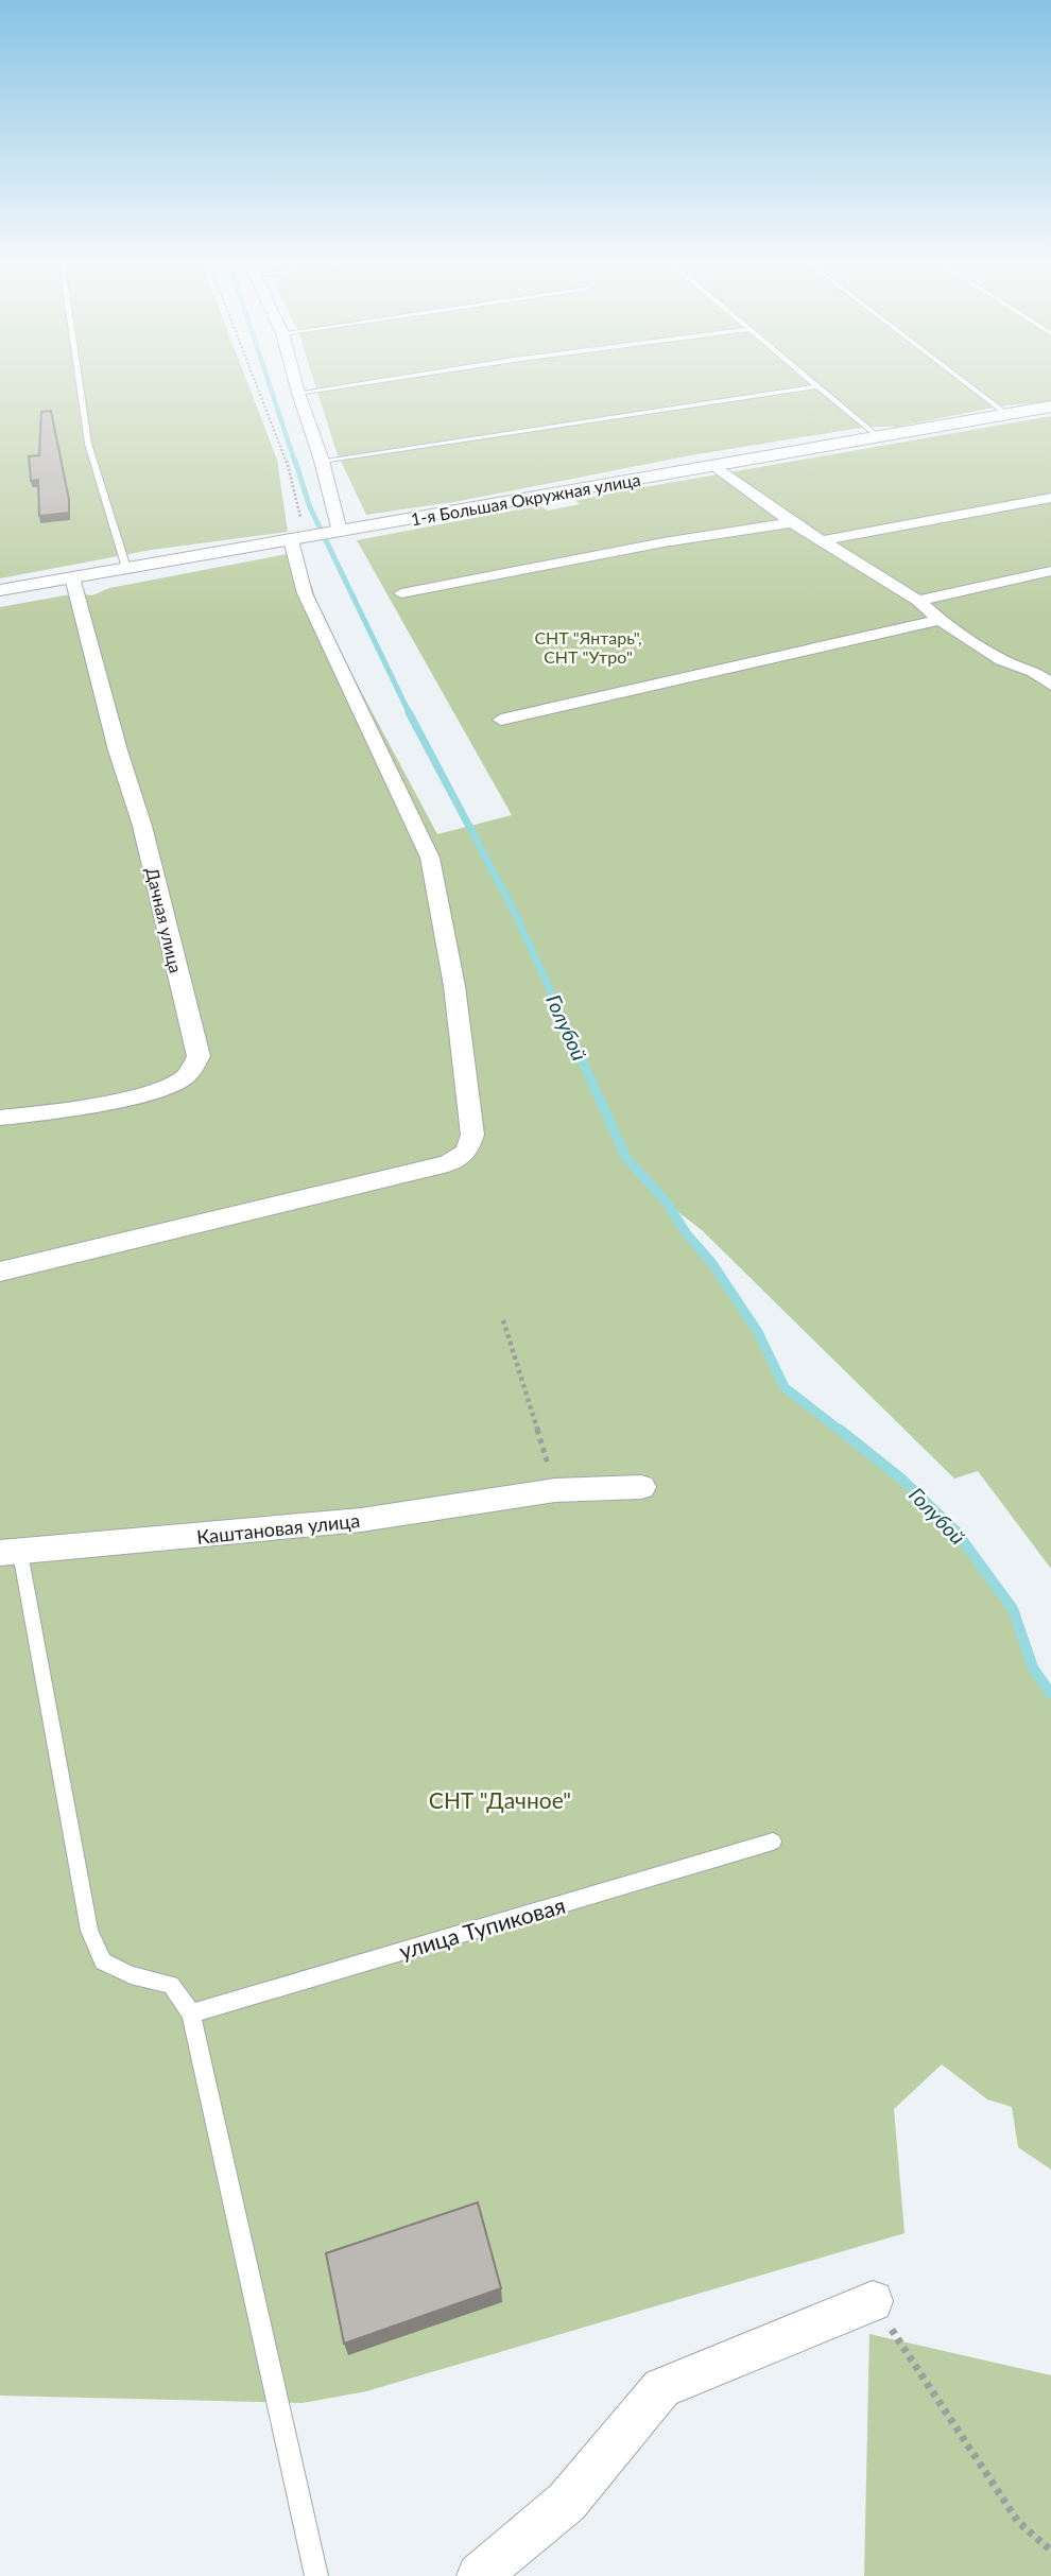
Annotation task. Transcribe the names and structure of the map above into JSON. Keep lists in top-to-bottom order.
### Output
{
  "streets": {
    "street": ["1-я Большая Окружная улица", "Дачная улица", "Каштановая улица"],
    "lane": ["улица Тупиковая"]
  },
  "crossings": [
    ["1-я Большая Окружная улица", "Дачная улица"]
  ],
  "water": ["Голубой"],
  "parks": ["СНТ \"Янтарь\", СНТ \"Утро\"", "СНТ \"Дачное\""]
}
